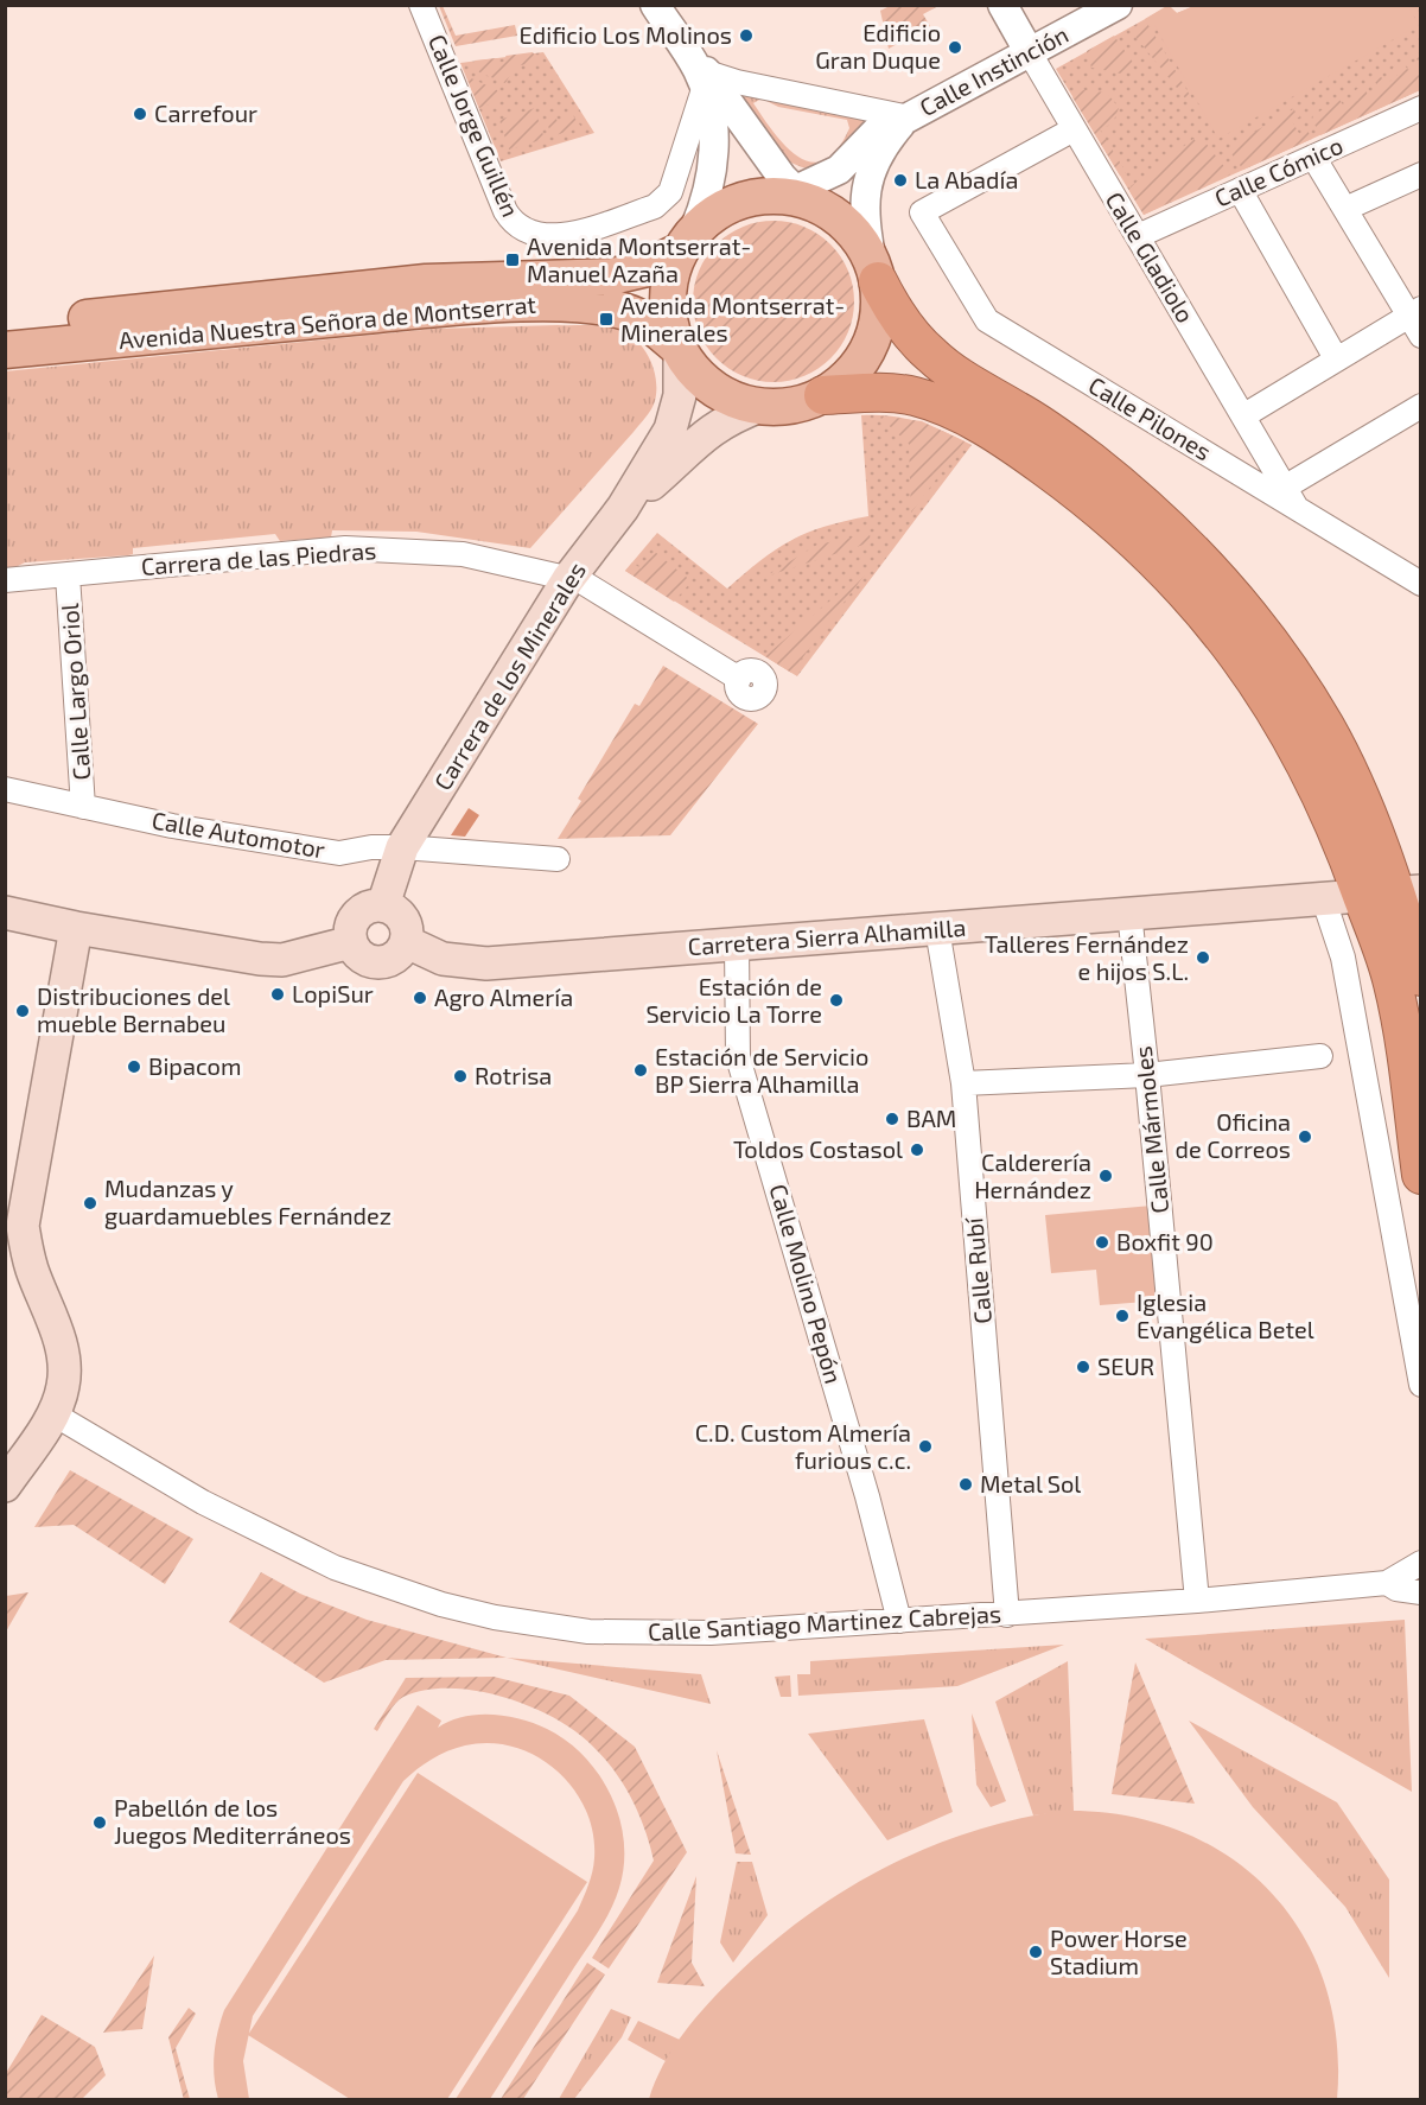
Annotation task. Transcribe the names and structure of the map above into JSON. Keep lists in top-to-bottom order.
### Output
{
  "streets": {
    "main road": ["Avenida Nuestra Señora de Montserrat", "Carrera de los Minerales", "Carretera Sierra Alhamilla"],
    "street": [
      "Calle Instinción",
      "Calle Jorge Guillén",
      "Calle Cómico",
      "Calle Gladiolo",
      "Calle Pilones",
      "Carrera de las Piedras",
      "Calle Largo Oriol",
      "Calle Automotor",
      "Calle Mármoles",
      "Calle Rubí",
      "Calle Molino Pepón",
      "Calle Santiago Martinez Cabrejas"
    ]
  },
  "crossings": [
    ["Calle Instinción", "Calle Gladiolo"],
    ["Calle Instinción", "Avenida Nuestra Señora de Montserrat"],
    ["Calle Instinción", "Carrera de los Minerales"],
    ["Calle Cómico", "Calle Gladiolo"],
    ["Calle Gladiolo", "Calle Pilones"],
    ["Avenida Nuestra Señora de Montserrat", "Carrera de los Minerales"],
    ["Carrera de las Piedras", "Carrera de los Minerales"],
    ["Carrera de las Piedras", "Calle Largo Oriol"],
    ["Carrera de los Minerales", "Calle Automotor"],
    ["Carrera de los Minerales", "Carretera Sierra Alhamilla"],
    ["Calle Largo Oriol", "Calle Automotor"],
    ["Carretera Sierra Alhamilla", "Calle Mármoles"],
    ["Carretera Sierra Alhamilla", "Calle Rubí"],
    ["Carretera Sierra Alhamilla", "Calle Molino Pepón"],
    ["Calle Mármoles", "Calle Santiago Martinez Cabrejas"],
    ["Calle Rubí", "Calle Santiago Martinez Cabrejas"],
    ["Calle Molino Pepón", "Calle Santiago Martinez Cabrejas"]
  ],
  "places": {
    "other": [
      "Edificio Los Molinos",
      "Edificio Gran Duque",
      "Carrefour",
      "La Abadía",
      "Talleres Fernández e hijos S.L.",
      "LopiSur",
      "Agro Almería",
      "Estación de Servicio La Torre",
      "Distribuciones del mueble Bernabeu",
      "Bipacom",
      "Estación de Servicio BP Sierra Alhamilla",
      "Rotrisa",
      "BAM",
      "Oficina de Correos",
      "Toldos Costasol",
      "Calderería Hernández",
      "Mudanzas y guardamuebles Fernández",
      "Boxfit 90",
      "Iglesia Evangélica Betel",
      "SEUR",
      "C.D. Custom Almería furious c.c.",
      "Metal Sol",
      "Pabellón de los Juegos Mediterráneos",
      "Power Horse Stadium"
    ],
    "transit": ["Avenida Montserrat- Manuel Azaña", "Avenida Montserrat- Minerales"]
  }
}
